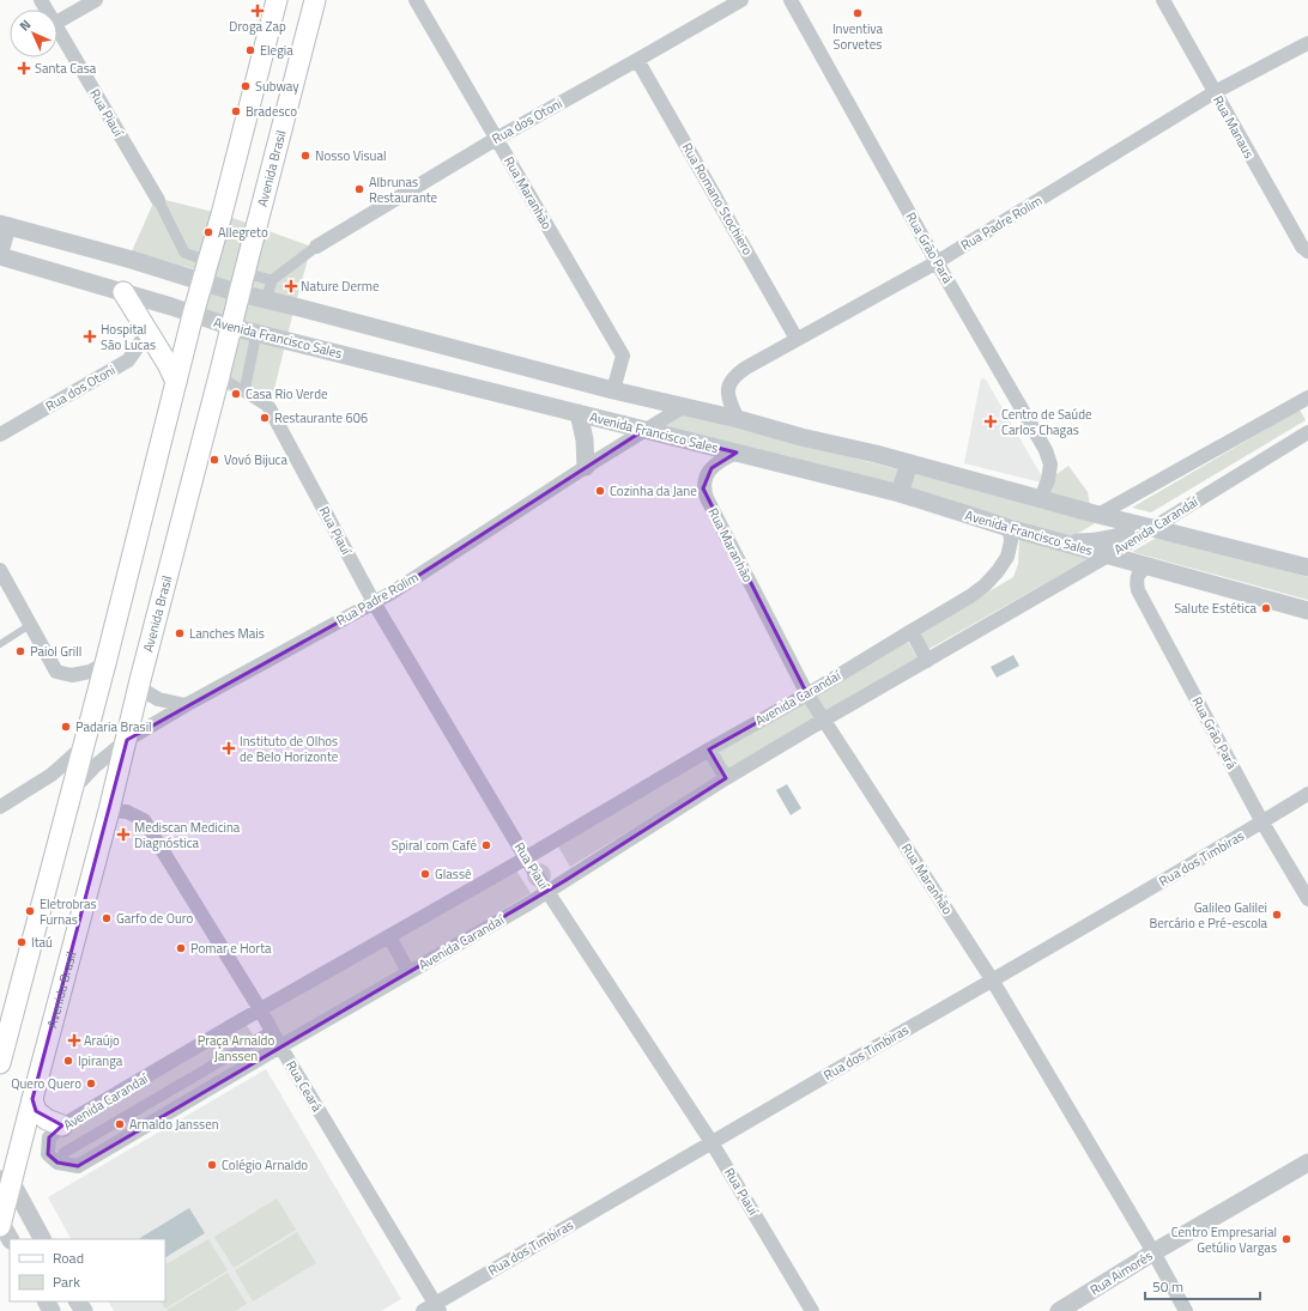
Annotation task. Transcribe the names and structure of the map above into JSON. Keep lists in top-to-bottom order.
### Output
{
  "streets": {
    "main road": ["Avenida Brasil"],
    "street": [
      "Rua Piauí",
      "Rua dos Otoni",
      "Rua Manaus",
      "Rua Maranhão",
      "Rua Romano Stochiero",
      "Rua Padre Rolim",
      "Rua Grão Pará",
      "Avenida Francisco Sales",
      "Avenida Carandaí",
      "Rua dos Timbiras",
      "Rua Ceará",
      "Rua Aimorés"
    ]
  },
  "crossings": [
    ["Rua Piauí", "Rua Padre Rolim"],
    ["Rua Piauí", "Avenida Carandaí"],
    ["Rua Piauí", "Rua dos Timbiras"],
    ["Rua dos Otoni", "Rua Maranhão"],
    ["Rua dos Otoni", "Rua Romano Stochiero"],
    ["Rua Manaus", "Rua Padre Rolim"],
    ["Avenida Brasil", "Rua Padre Rolim"],
    ["Avenida Brasil", "Avenida Francisco Sales"],
    ["Avenida Brasil", "Rua Ceará"],
    ["Rua Maranhão", "Avenida Francisco Sales"],
    ["Rua Maranhão", "Avenida Carandaí"],
    ["Rua Maranhão", "Rua dos Timbiras"],
    ["Rua Maranhão", "Rua Aimorés"],
    ["Rua Romano Stochiero", "Rua Padre Rolim"],
    ["Rua Padre Rolim", "Rua Grão Pará"],
    ["Rua Padre Rolim", "Avenida Francisco Sales"],
    ["Rua Grão Pará", "Avenida Francisco Sales"],
    ["Rua Grão Pará", "Rua dos Timbiras"],
    ["Avenida Francisco Sales", "Avenida Carandaí"],
    ["Avenida Carandaí", "Rua Ceará"],
    ["Rua dos Timbiras", "Rua Ceará"]
  ],
  "parks": ["Praça Arnaldo Janssen"],
  "places": {
    "health": [
      "Droga Zap",
      "Santa Casa",
      "Nature Derme",
      "Hospital São Lucas",
      "Centro de Saúde Carlos Chagas",
      "Instituto de Olhos de Belo Horizonte",
      "Mediscan Medicina Diagnóstica",
      "Araújo"
    ],
    "other": [
      "Inventiva Sorvetes",
      "Elegia",
      "Subway",
      "Bradesco",
      "Nosso Visual",
      "Albrunas Restaurante",
      "Allegreto",
      "Casa Rio Verde",
      "Restaurante 606",
      "Vovó Bijuca",
      "Cozinha da Jane",
      "Salute Estética",
      "Lanches Mais",
      "Paiol Grill",
      "Padaria Brasil",
      "Spiral com Café",
      "Glassê",
      "Eletrobras Furnas",
      "Galileo Galilei Bercário e Pré-escola",
      "Garfo de Ouro",
      "Itaú",
      "Pomar e Horta",
      "Ipiranga",
      "Quero Quero",
      "Arnaldo Janssen",
      "Colégio Arnaldo",
      "Centro Empresarial Getúlio Vargas"
    ]
  },
  "legend": ["Road", "Park"],
  "scale_bar": "50 m",
  "north": "top left"
}
